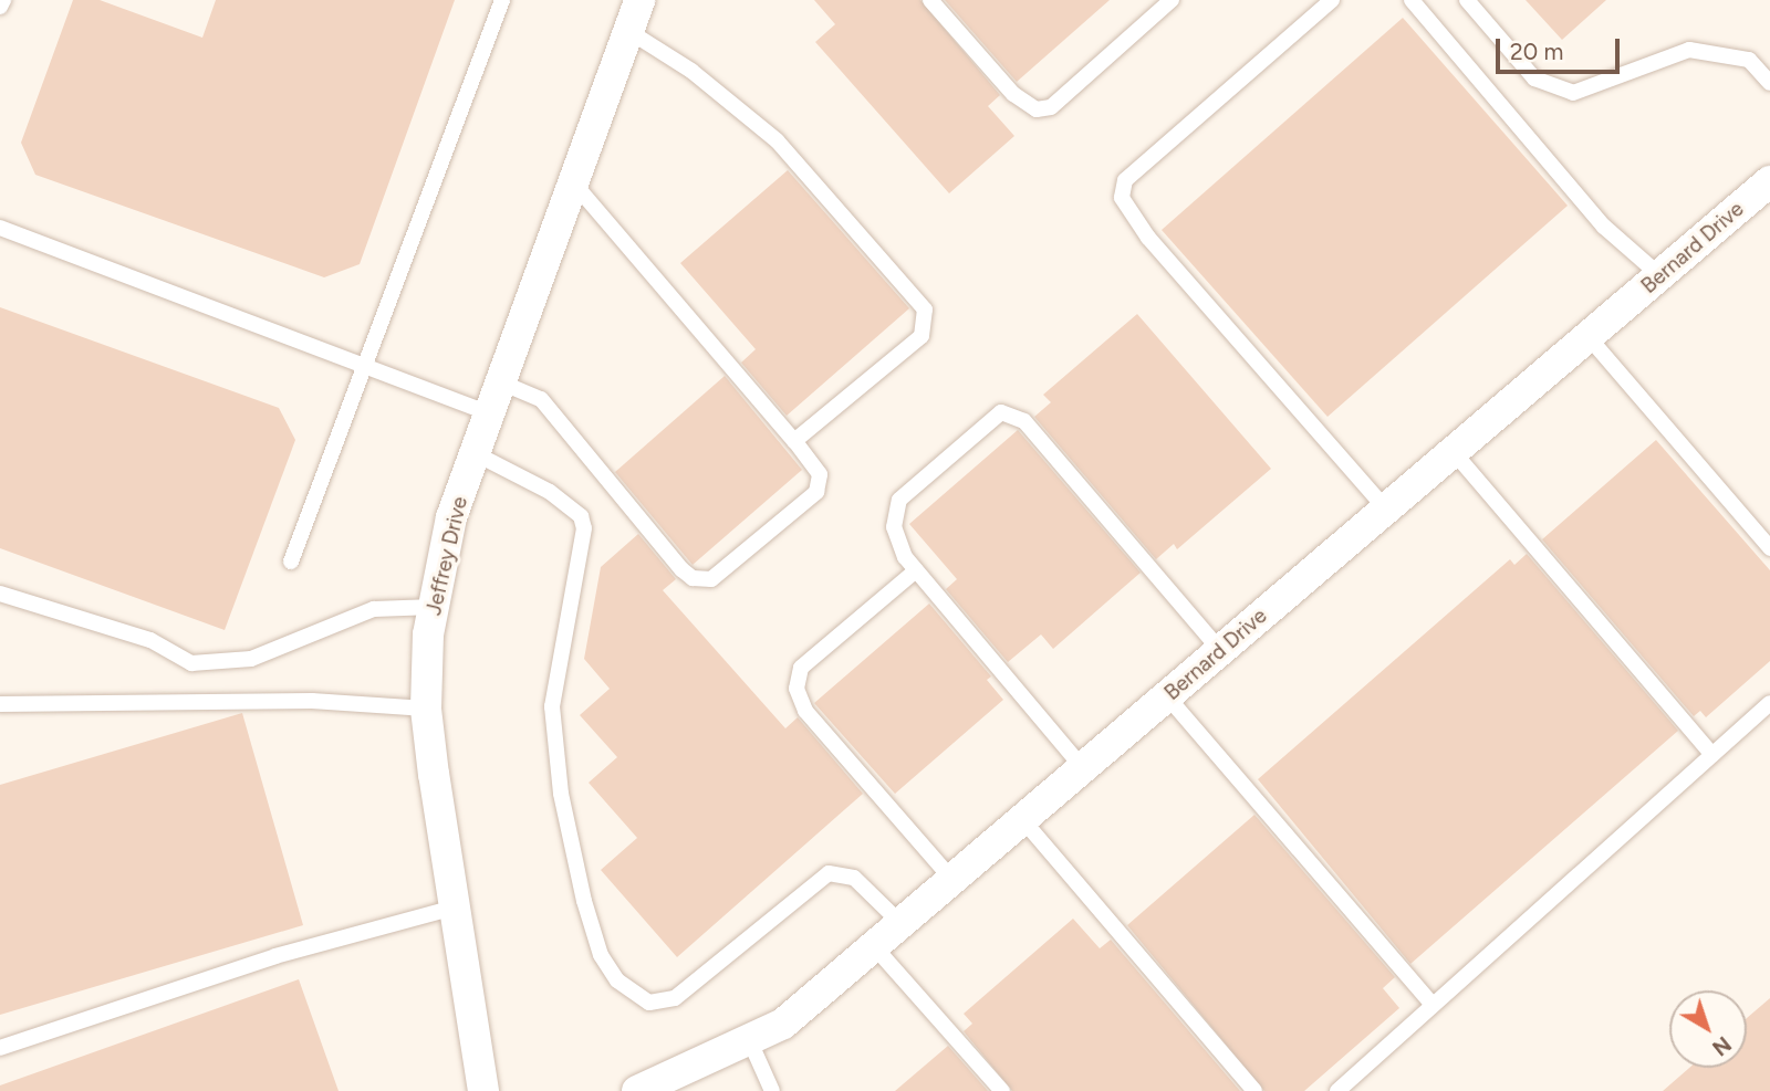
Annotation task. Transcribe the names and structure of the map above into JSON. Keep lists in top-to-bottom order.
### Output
{
  "streets": {
    "street": ["Bernard Drive", "Jeffrey Drive"]
  },
  "scale_bar": "20 m",
  "north": "bottom right"
}
